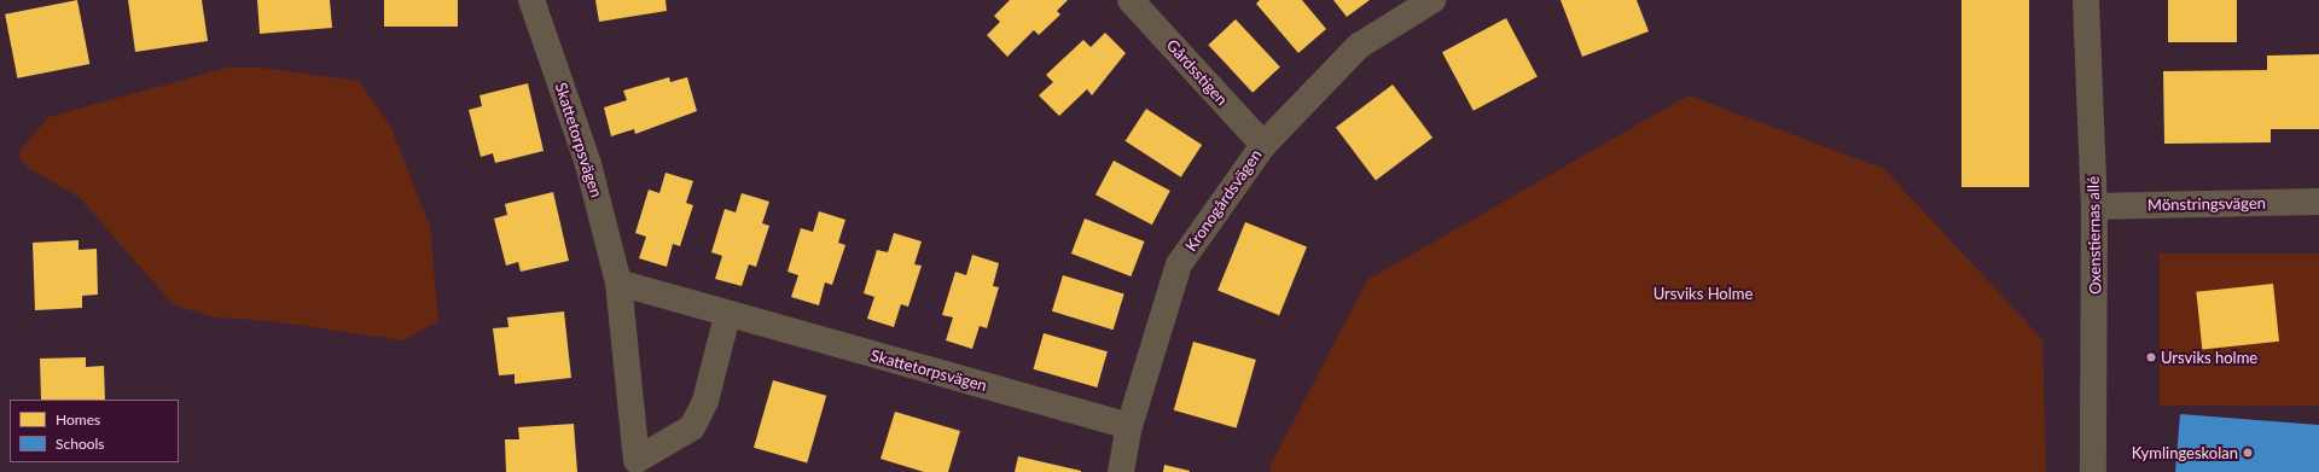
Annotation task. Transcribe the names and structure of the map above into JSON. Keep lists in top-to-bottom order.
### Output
{
  "streets": {
    "street": [
      "Gårdsstigen",
      "Skattetorpsvägen",
      "Kronogårdsvägen",
      "Mönstringsvägen",
      "Oxenstiernas allé"
    ]
  },
  "crossings": [
    ["Gårdsstigen", "Kronogårdsvägen"],
    ["Skattetorpsvägen", "Kronogårdsvägen"],
    ["Mönstringsvägen", "Oxenstiernas allé"]
  ],
  "parks": ["Ursviks Holme"],
  "places": ["Ursviks holme", "Kymlingeskolan"],
  "legend": ["Homes", "Schools"]
}
